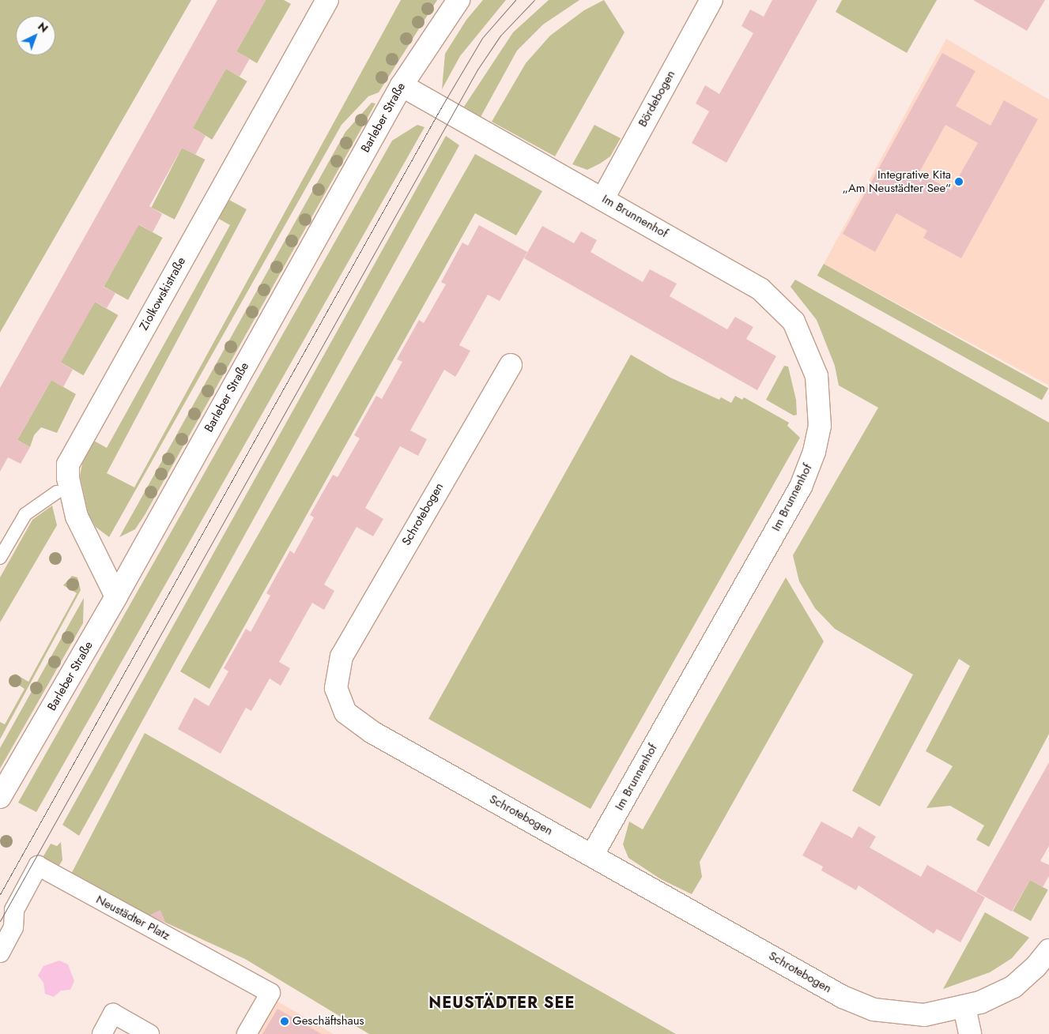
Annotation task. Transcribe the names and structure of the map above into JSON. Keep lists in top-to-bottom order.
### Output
{
  "streets": {
    "street": [
      "Bördebogen",
      "Barleber Straße",
      "Im Brunnenhof",
      "Ziolkowskistraße",
      "Schrotebogen",
      "Neustädter Platz"
    ]
  },
  "crossings": [
    ["Bördebogen", "Im Brunnenhof"],
    ["Barleber Straße", "Im Brunnenhof"],
    ["Barleber Straße", "Ziolkowskistraße"],
    ["Im Brunnenhof", "Schrotebogen"]
  ],
  "districts": ["NEUSTÄDTER SEE"],
  "places": ["Integrative Kita „Am Neustädter See“", "Geschäftshaus"],
  "north": "top right"
}
